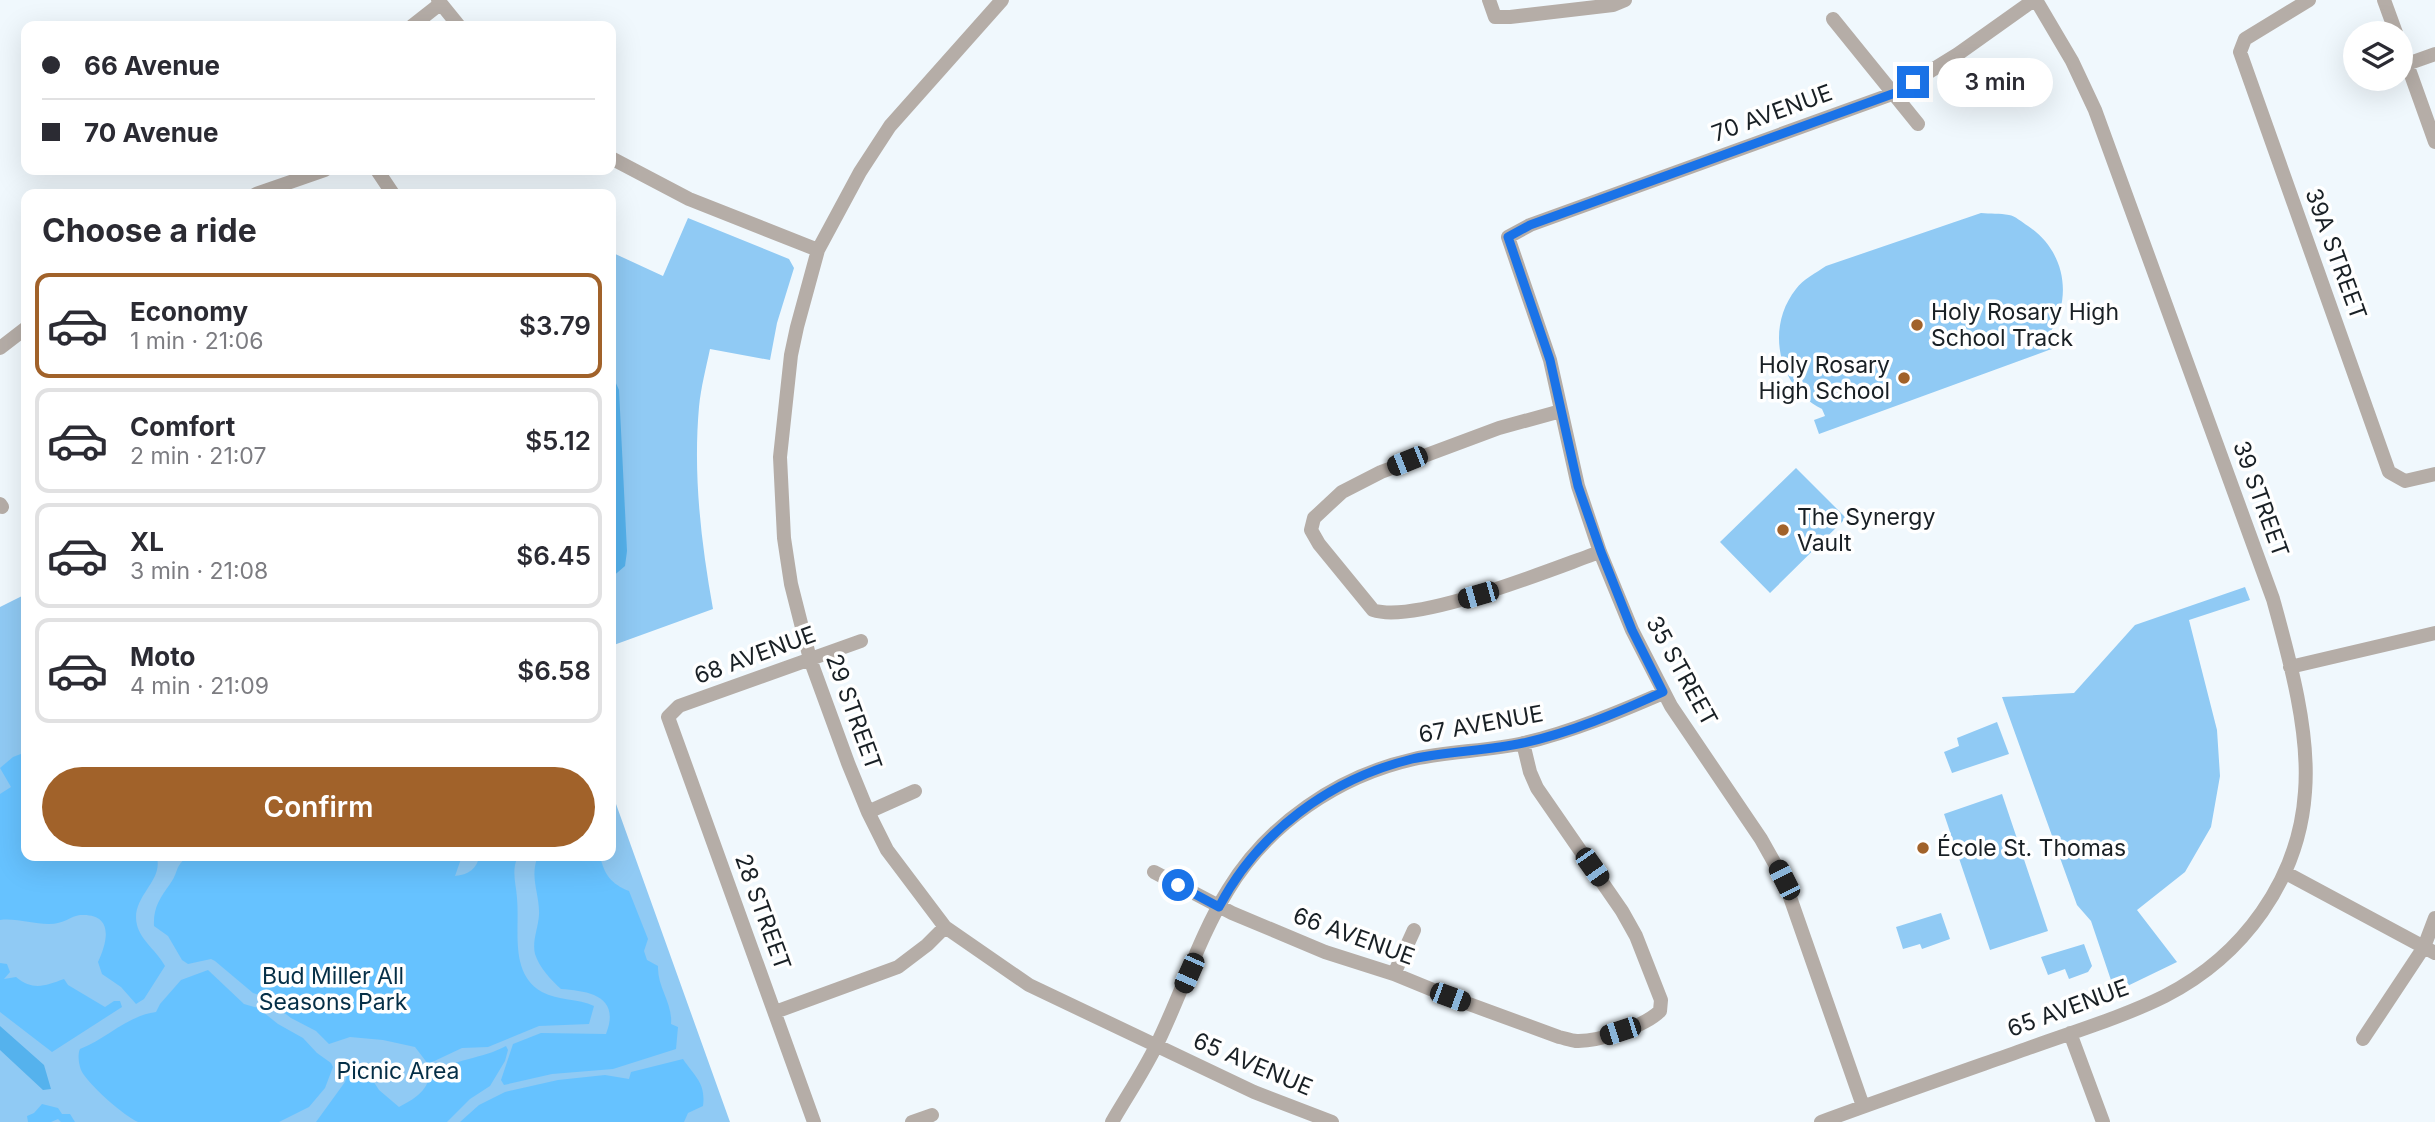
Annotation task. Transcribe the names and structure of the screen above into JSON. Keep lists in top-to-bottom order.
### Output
{
  "streets": {
    "street": [
      "70 AVENUE",
      "39A STREET",
      "39 STREET",
      "68 AVENUE",
      "35 STREET",
      "29 STREET",
      "67 AVENUE",
      "28 STREET",
      "66 AVENUE",
      "65 AVENUE"
    ]
  },
  "crossings": [
    ["70 AVENUE", "39 STREET"],
    ["70 AVENUE", "35 STREET"],
    ["39 STREET", "65 AVENUE"],
    ["68 AVENUE", "29 STREET"],
    ["68 AVENUE", "28 STREET"],
    ["35 STREET", "67 AVENUE"],
    ["35 STREET", "65 AVENUE"],
    ["29 STREET", "67 AVENUE"],
    ["29 STREET", "65 AVENUE"],
    ["67 AVENUE", "66 AVENUE"],
    ["67 AVENUE", "65 AVENUE"]
  ],
  "parks": ["Bud Miller All Seasons Park", "Picnic Area"],
  "places": [
    "Holy Rosary High School Track",
    "Holy Rosary High School",
    "The Synergy Vault",
    "École St. Thomas"
  ],
  "page": {
    "banner": ["66 Avenue", "70 Avenue"],
    "bubble": "3 min",
    "heading": "Choose a ride",
    "list": [
      {
        "name": "Economy",
        "note": "1 min · 21:06",
        "value": "$3.79"
      },
      {
        "name": "Comfort",
        "note": "2 min · 21:07",
        "value": "$5.12"
      },
      {
        "name": "XL",
        "note": "3 min · 21:08",
        "value": "$6.45"
      },
      {
        "name": "Moto",
        "note": "4 min · 21:09",
        "value": "$6.58"
      }
    ],
    "buttons": "Confirm"
  }
}
